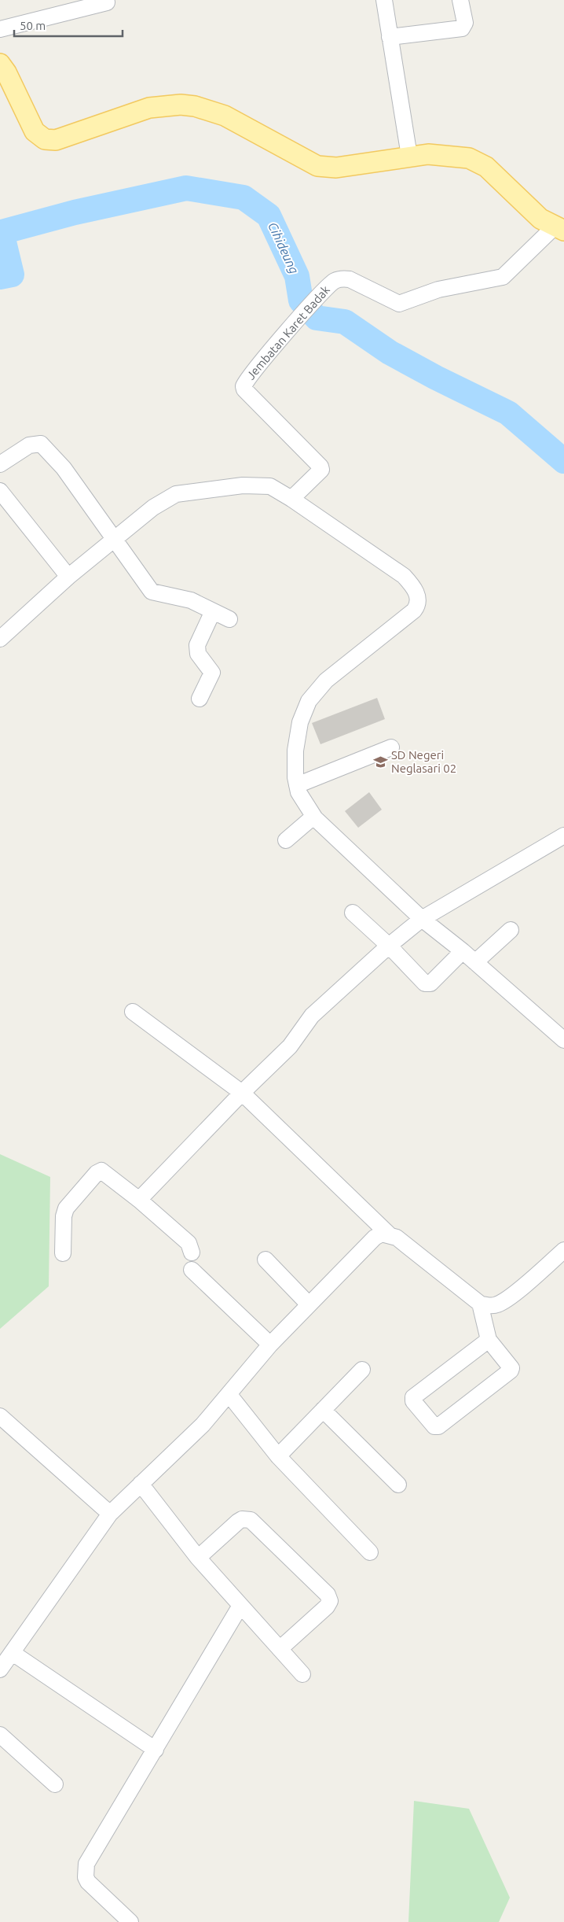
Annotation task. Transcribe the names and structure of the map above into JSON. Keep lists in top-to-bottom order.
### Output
{
  "streets": {
    "street": ["Jembatan Karet Badak"]
  },
  "water": ["Cihideung"],
  "places": {
    "school or university": ["SD Negeri Neglasari 02"]
  },
  "scale_bar": "50 m"
}
